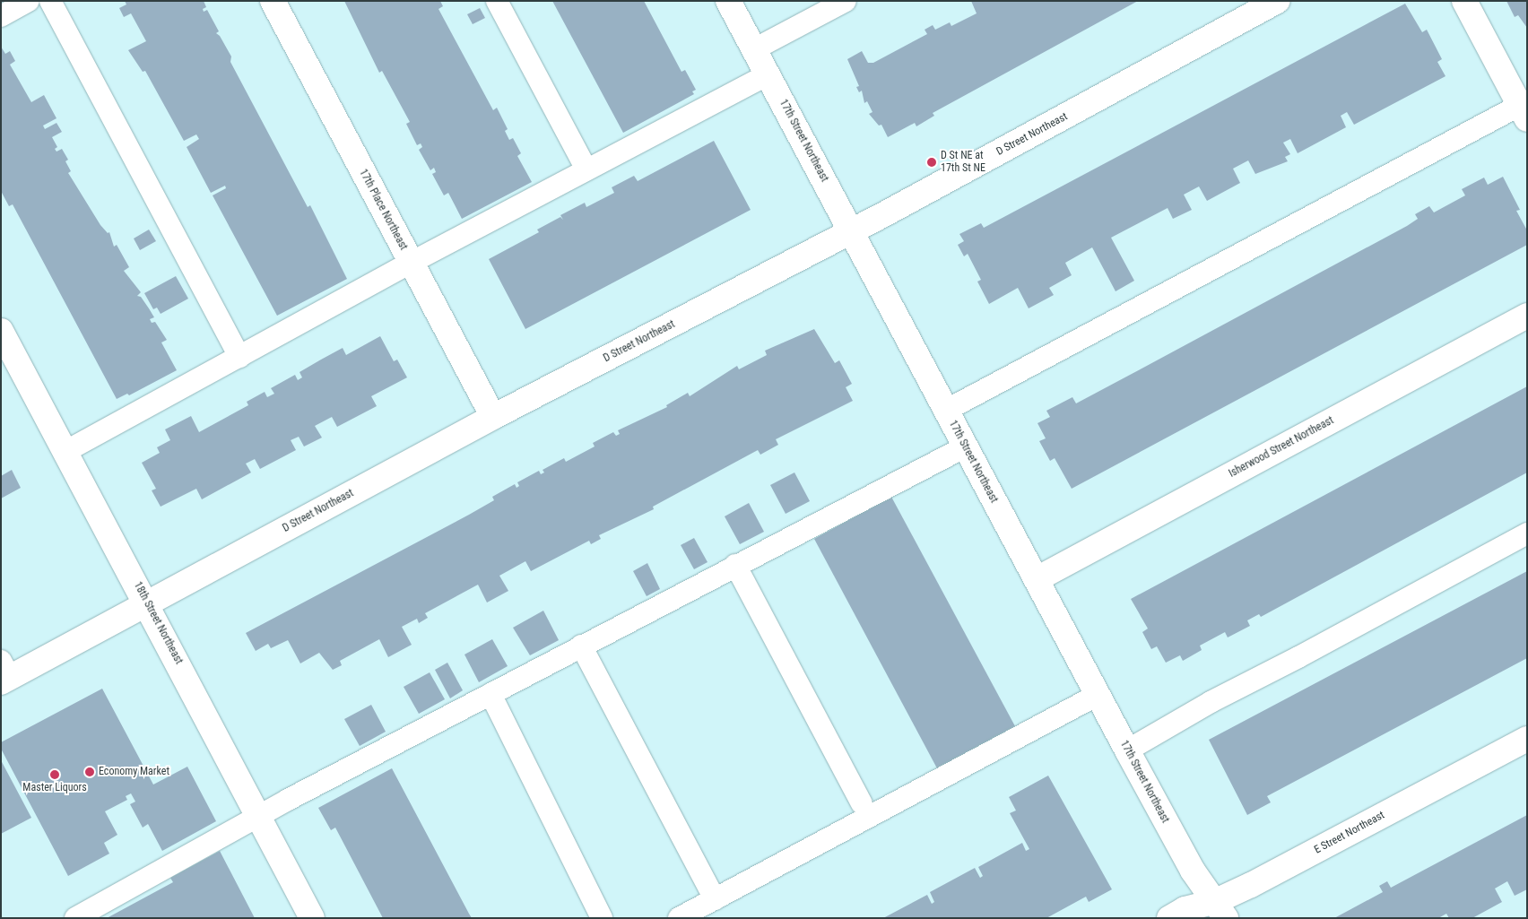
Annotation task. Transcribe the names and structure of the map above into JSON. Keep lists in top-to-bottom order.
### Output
{
  "streets": {
    "street": [
      "D Street Northeast",
      "17th Street Northeast",
      "17th Place Northeast",
      "Isherwood Street Northeast",
      "18th Street Northeast",
      "E Street Northeast"
    ]
  },
  "crossings": [
    ["D Street Northeast", "17th Street Northeast"],
    ["D Street Northeast", "17th Place Northeast"],
    ["D Street Northeast", "18th Street Northeast"],
    ["17th Street Northeast", "Isherwood Street Northeast"],
    ["17th Street Northeast", "E Street Northeast"]
  ],
  "places": ["D St NE at 17th St NE", "Economy Market", "Master Liquors"]
}
